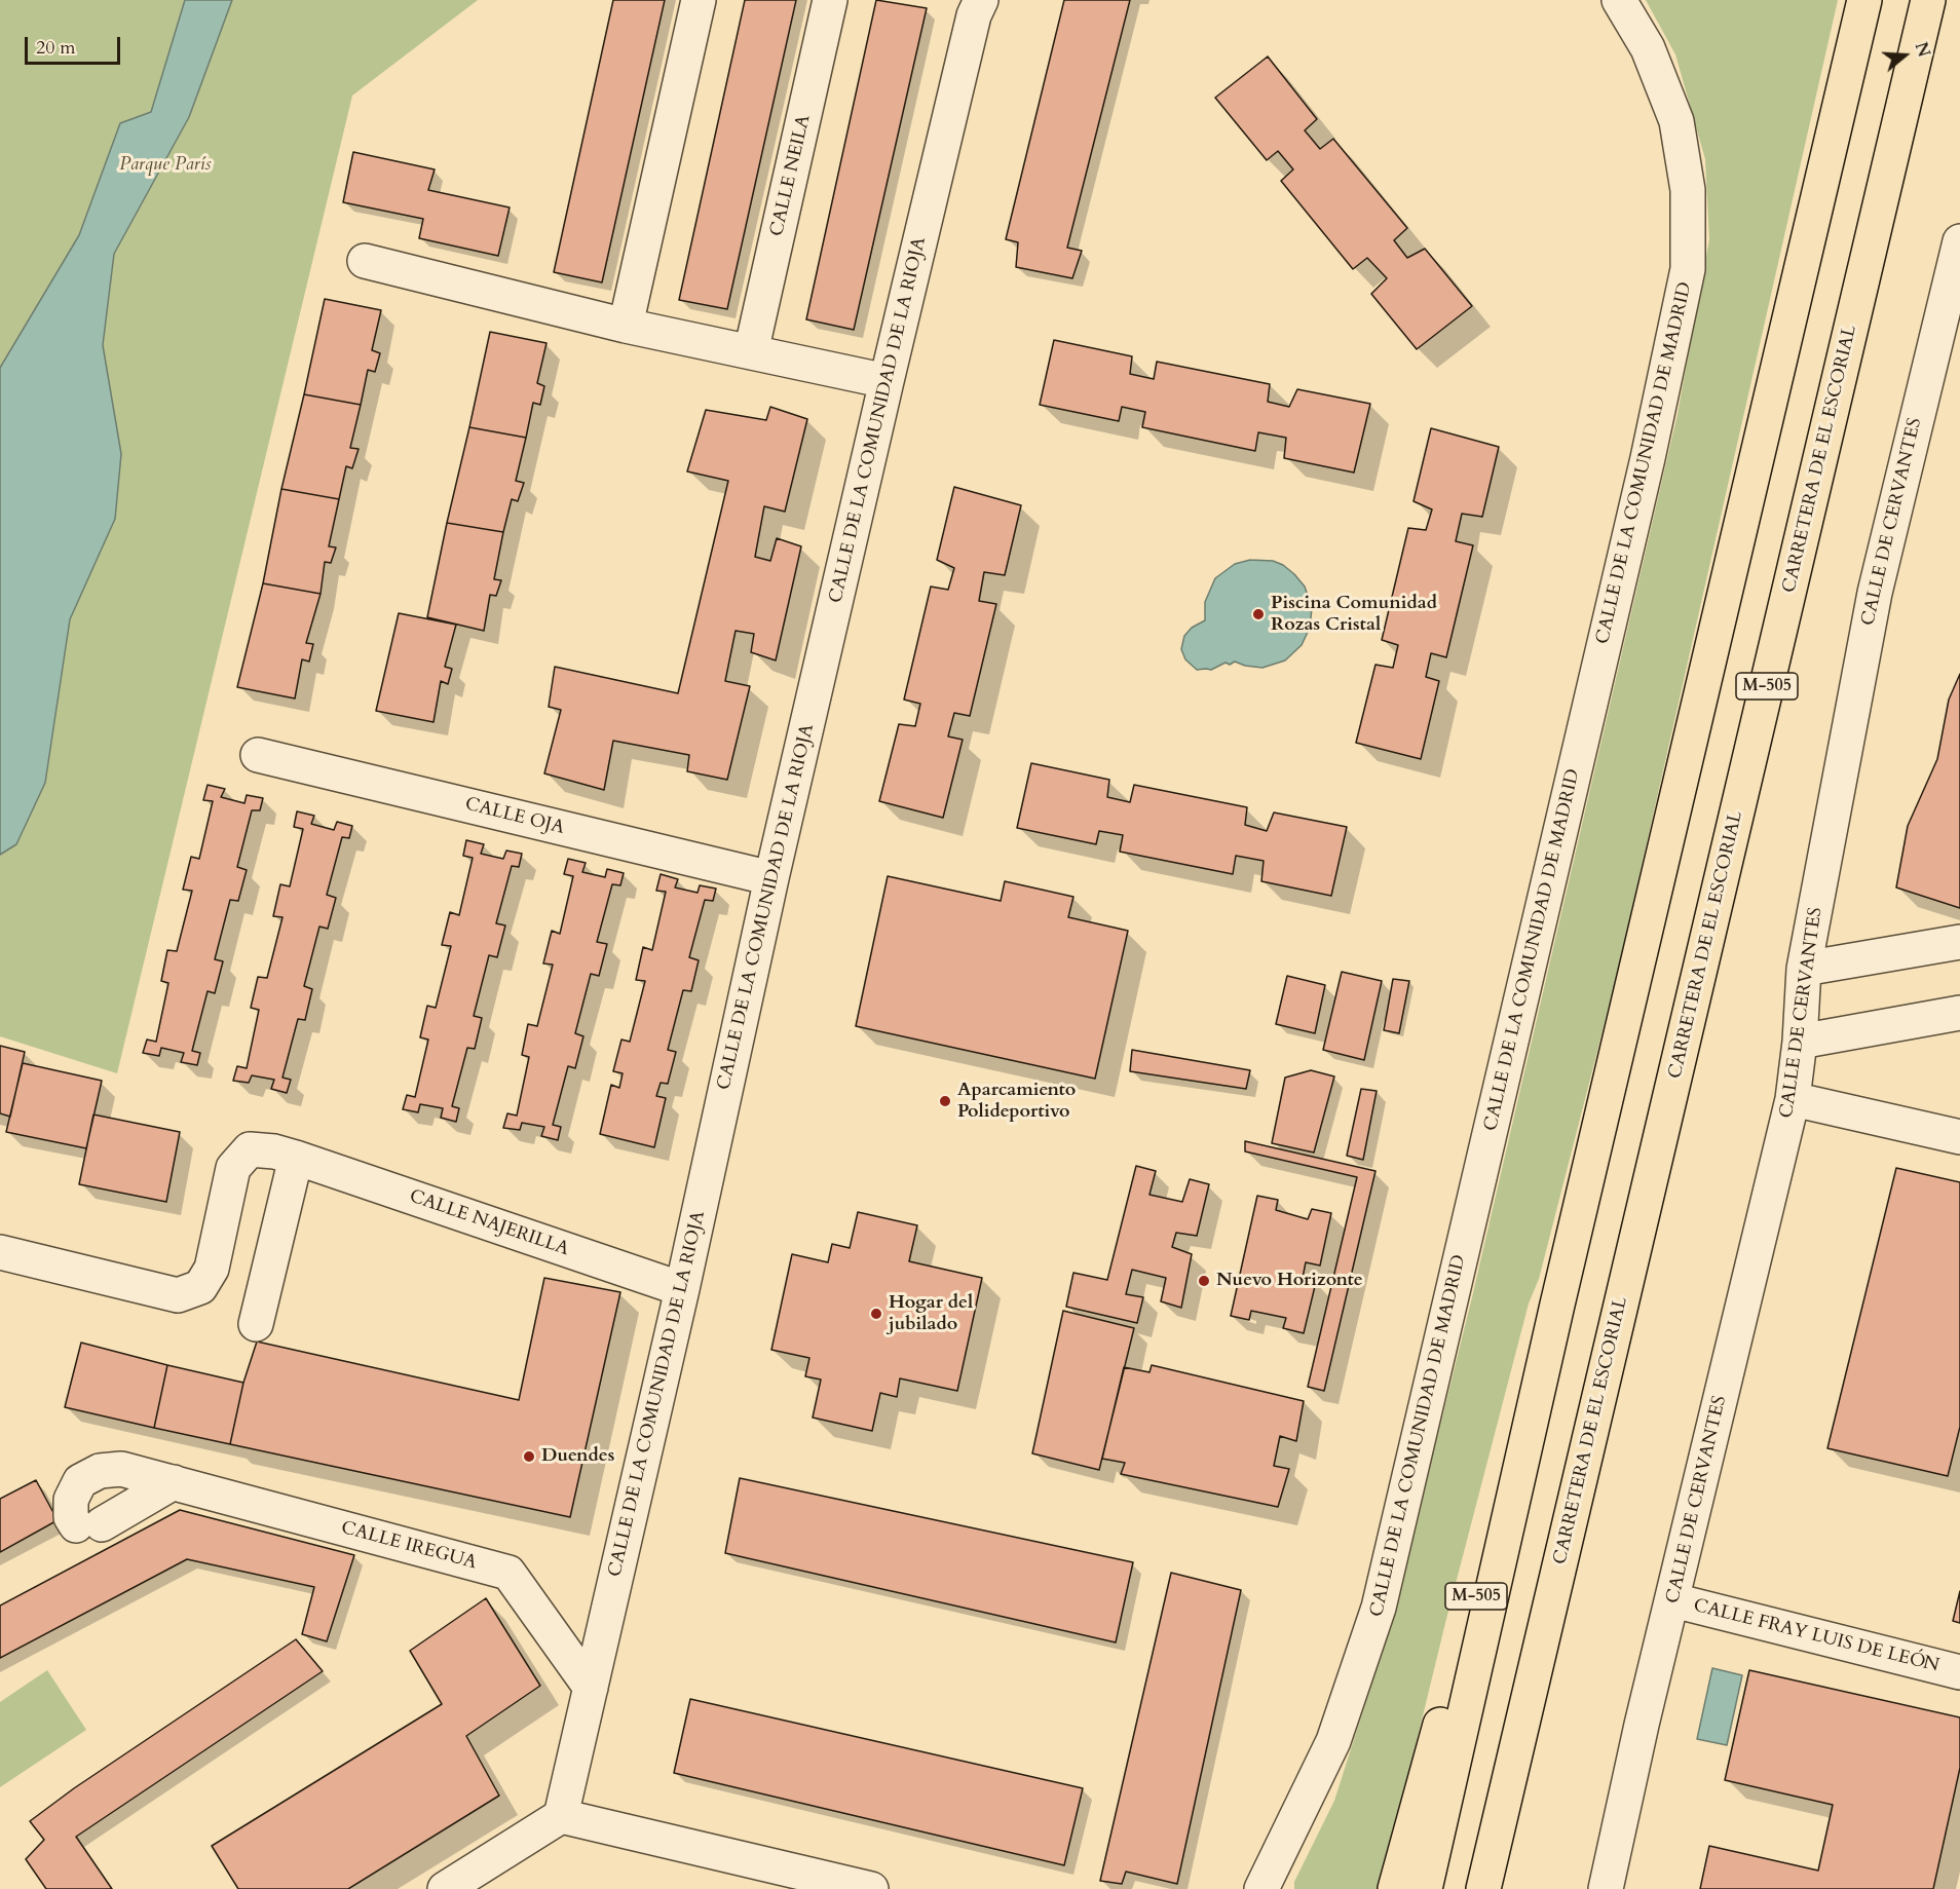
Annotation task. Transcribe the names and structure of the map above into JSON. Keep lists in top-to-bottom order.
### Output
{
  "streets": {
    "highway": ["CARRETERA DE EL ESCORIAL", "M-505"],
    "street": [
      "CALLE NEILA",
      "CALLE DE LA COMUNIDAD DE LA RIOJA",
      "CALLE DE LA COMUNIDAD DE MADRID",
      "CALLE DE CERVANTES",
      "CALLE OJA",
      "CALLE NAJERILLA",
      "CALLE IREGUA",
      "CALLE FRAY LUIS DE LEÓN"
    ]
  },
  "crossings": [
    ["CALLE DE LA COMUNIDAD DE LA RIOJA", "CALLE OJA"],
    ["CALLE DE LA COMUNIDAD DE LA RIOJA", "CALLE NAJERILLA"],
    ["CALLE DE LA COMUNIDAD DE LA RIOJA", "CALLE IREGUA"],
    ["CALLE DE CERVANTES", "CALLE FRAY LUIS DE LEÓN"]
  ],
  "parks": ["Parque París"],
  "places": [
    "Piscina Comunidad Rozas Cristal",
    "Aparcamiento Polideportivo",
    "Nuevo Horizonte",
    "Hogar del jubilado",
    "Duendes"
  ],
  "scale_bar": "20 m",
  "north": "right"
}
